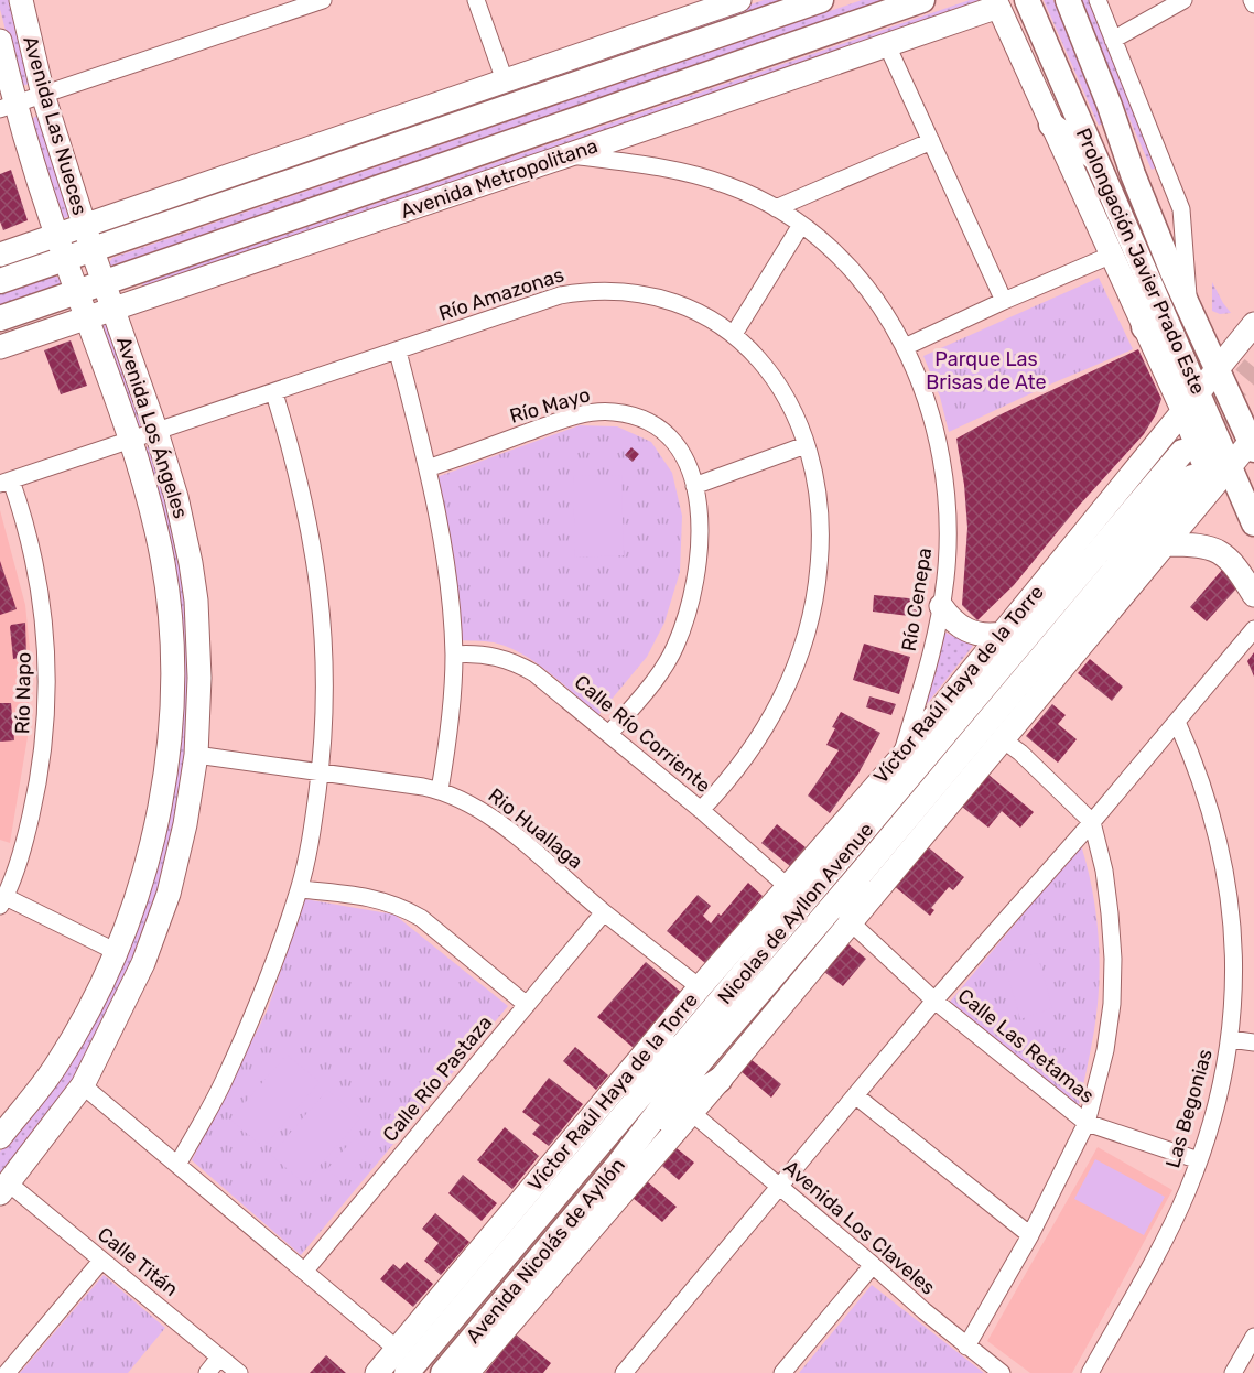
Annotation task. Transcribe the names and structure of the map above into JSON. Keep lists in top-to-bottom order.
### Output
{
  "streets": {
    "main road": [
      "Avenida Metropolitana",
      "Prolongación Javier Prado Este",
      "Nicolas de Ayllon Avenue",
      "Avenida Nicolás de Ayllón"
    ],
    "street": [
      "Avenida Las Nueces",
      "Río Amazonas",
      "Río Mayo",
      "Avenida Los Ángeles",
      "Río Cenepa",
      "Víctor Raúl Haya de la Torre",
      "Río Napo",
      "Calle Río Corriente",
      "Rio Huallaga",
      "Calle Las Retamas",
      "Calle Río Pastaza",
      "Las Begonias",
      "Avenida Los Claveles",
      "Calle Titán"
    ]
  },
  "crossings": [
    ["Avenida Las Nueces", "Avenida Los Ángeles"],
    ["Avenida Metropolitana", "Prolongación Javier Prado Este"],
    ["Avenida Metropolitana", "Avenida Los Ángeles"],
    ["Avenida Metropolitana", "Río Cenepa"],
    ["Prolongación Javier Prado Este", "Víctor Raúl Haya de la Torre"],
    ["Prolongación Javier Prado Este", "Nicolas de Ayllon Avenue"],
    ["Río Amazonas", "Avenida Los Ángeles"],
    ["Río Amazonas", "Río Napo"],
    ["Río Amazonas", "Calle Río Corriente"],
    ["Río Mayo", "Calle Río Corriente"],
    ["Avenida Los Ángeles", "Rio Huallaga"],
    ["Avenida Los Ángeles", "Calle Titán"],
    ["Río Cenepa", "Víctor Raúl Haya de la Torre"],
    ["Víctor Raúl Haya de la Torre", "Calle Río Corriente"],
    ["Víctor Raúl Haya de la Torre", "Rio Huallaga"],
    ["Rio Huallaga", "Calle Río Pastaza"],
    ["Nicolas de Ayllon Avenue", "Avenida Nicolás de Ayllón"],
    ["Calle Las Retamas", "Las Begonias"]
  ],
  "parks": ["Parque Las Brisas de Ate"]
}
